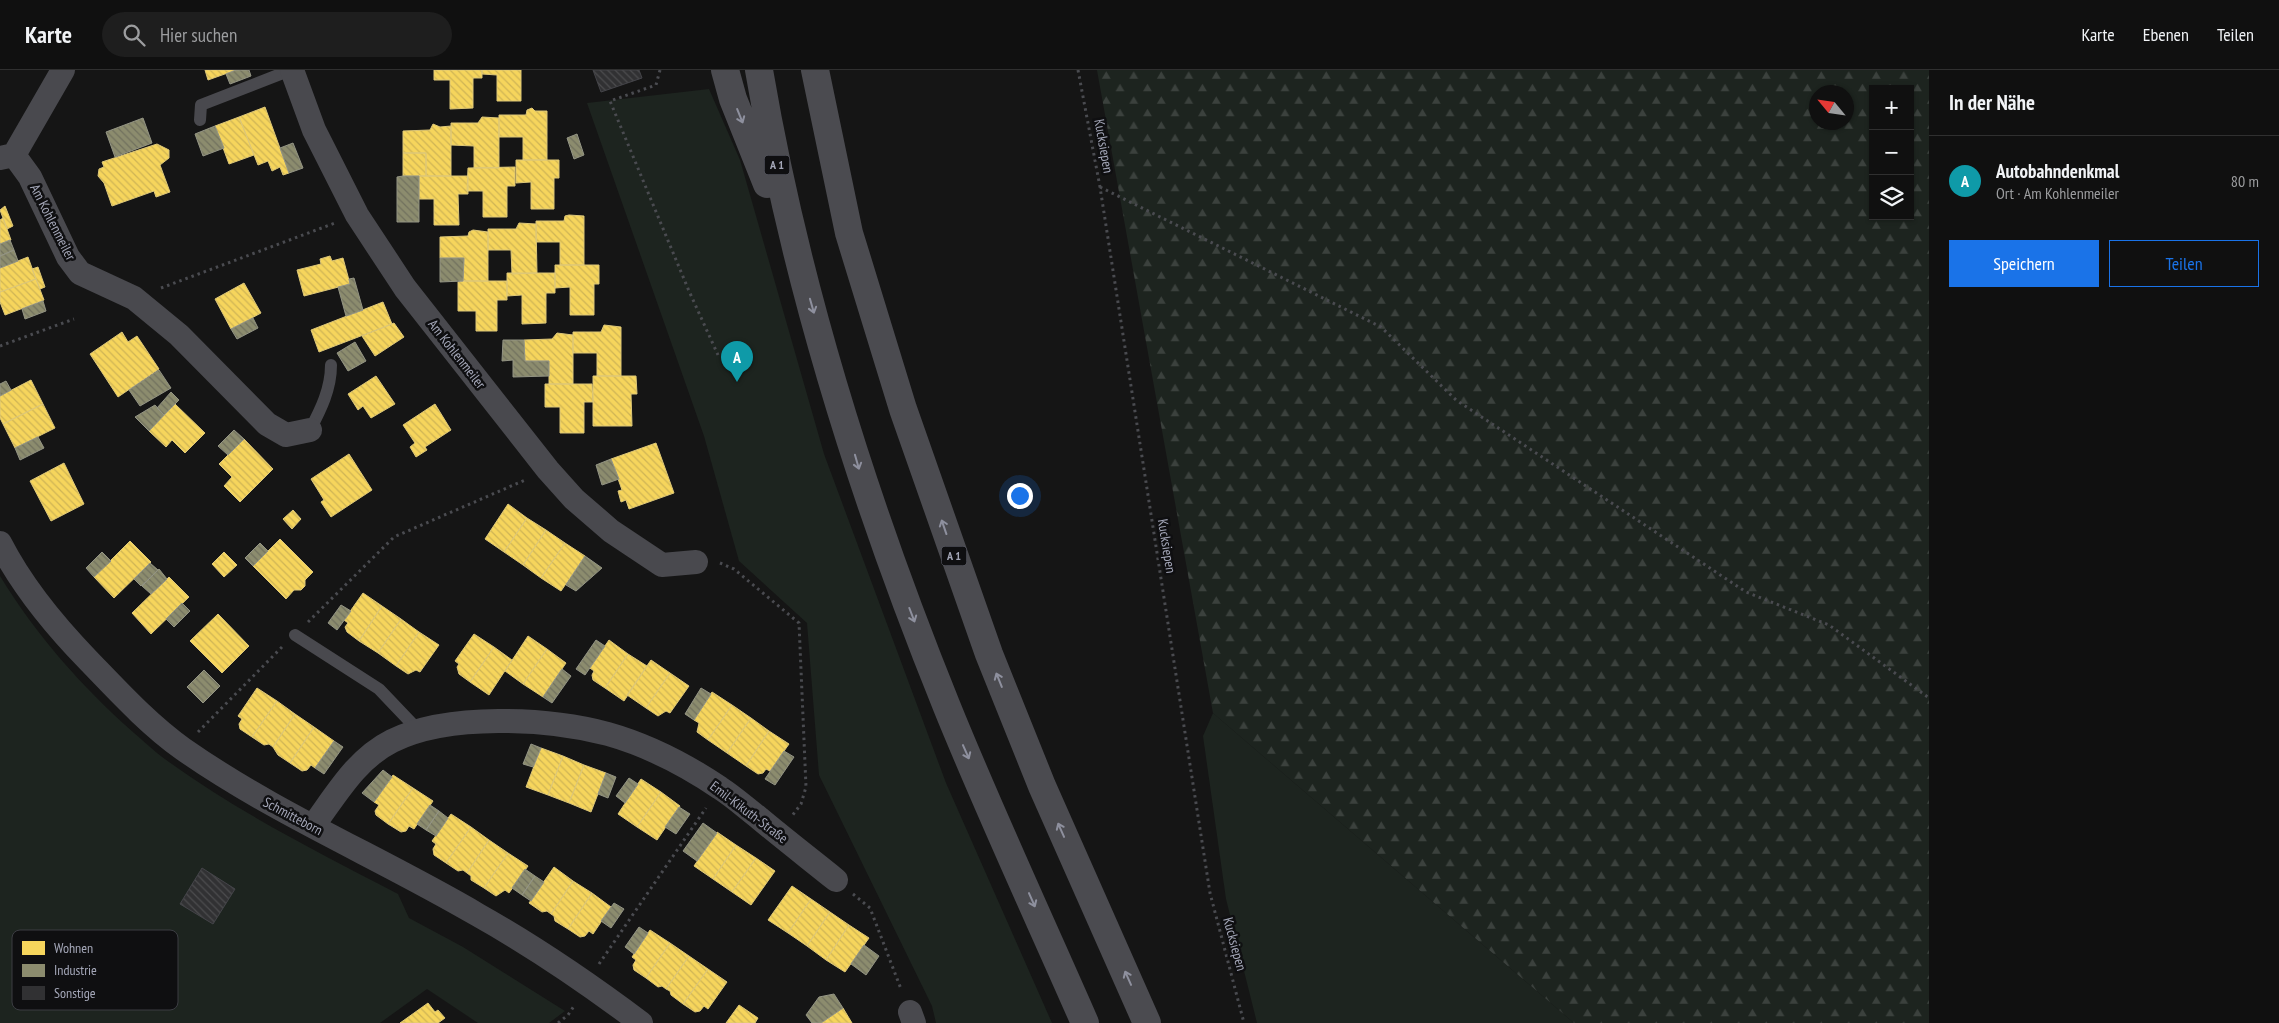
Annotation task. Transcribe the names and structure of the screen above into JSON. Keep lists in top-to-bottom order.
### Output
{
  "streets": {
    "highway": ["A 1"],
    "street": ["Am Kohlenmeiler", "Emil-Kikuth-Straße", "Schmitteborn"],
    "path": ["Kucksiepen"]
  },
  "crossings": [
    ["Emil-Kikuth-Straße", "Schmitteborn"]
  ],
  "legend": ["Wohnen", "Industrie", "Sonstige"],
  "north": "top left",
  "page": {
    "header": "Karte",
    "search": "Hier suchen",
    "nav": ["Karte", "Ebenen", "Teilen"],
    "heading": "In der Nähe",
    "map_buttons": ["+", "−"],
    "list": [
      {
        "mark": "A",
        "name": "Autobahndenkmal",
        "note": "Ort · Am Kohlenmeiler",
        "value": "80 m"
      }
    ],
    "buttons": ["Speichern", "Teilen"],
    "pins": "A"
  }
}
